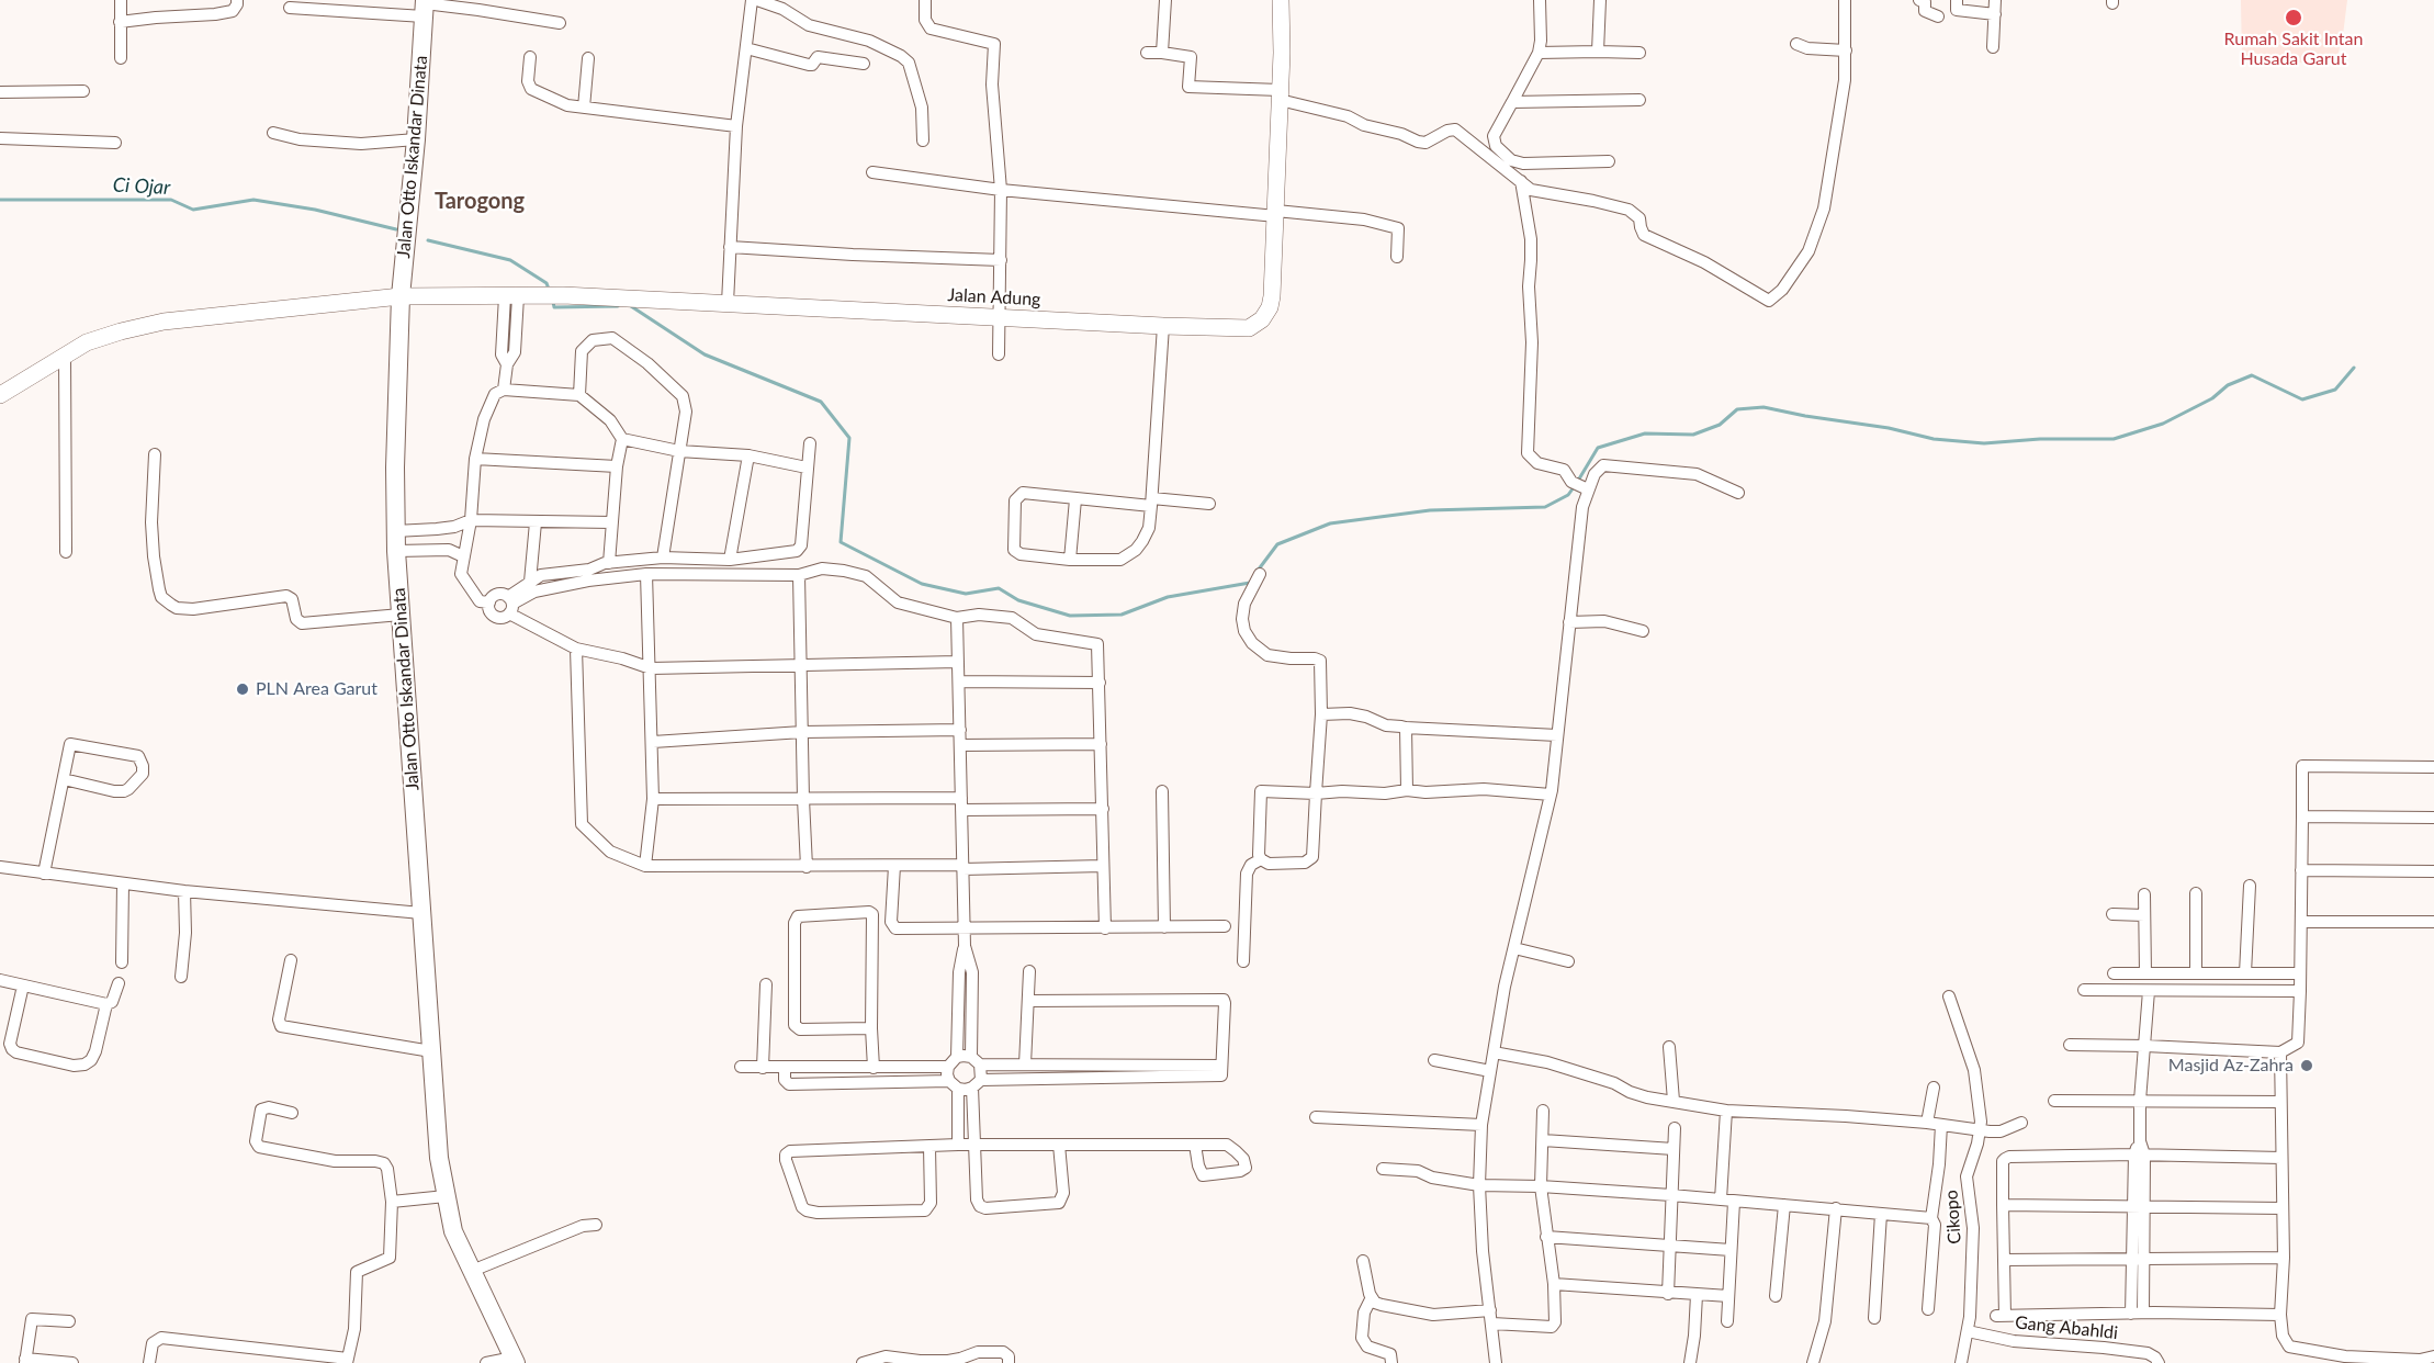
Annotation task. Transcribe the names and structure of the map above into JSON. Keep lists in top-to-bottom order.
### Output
{
  "streets": {
    "main road": ["Jalan Otto Iskandar Dinata", "Jalan Adung"],
    "street": ["Cikopo", "Gang Abahldi"]
  },
  "crossings": [
    ["Jalan Otto Iskandar Dinata", "Jalan Adung"],
    ["Cikopo", "Gang Abahldi"]
  ],
  "districts": ["Tarogong"],
  "water": ["Ci Ojar"],
  "places": ["Rumah Sakit Intan Husada Garut", "PLN Area Garut", "Masjid Az-Zahra"]
}
